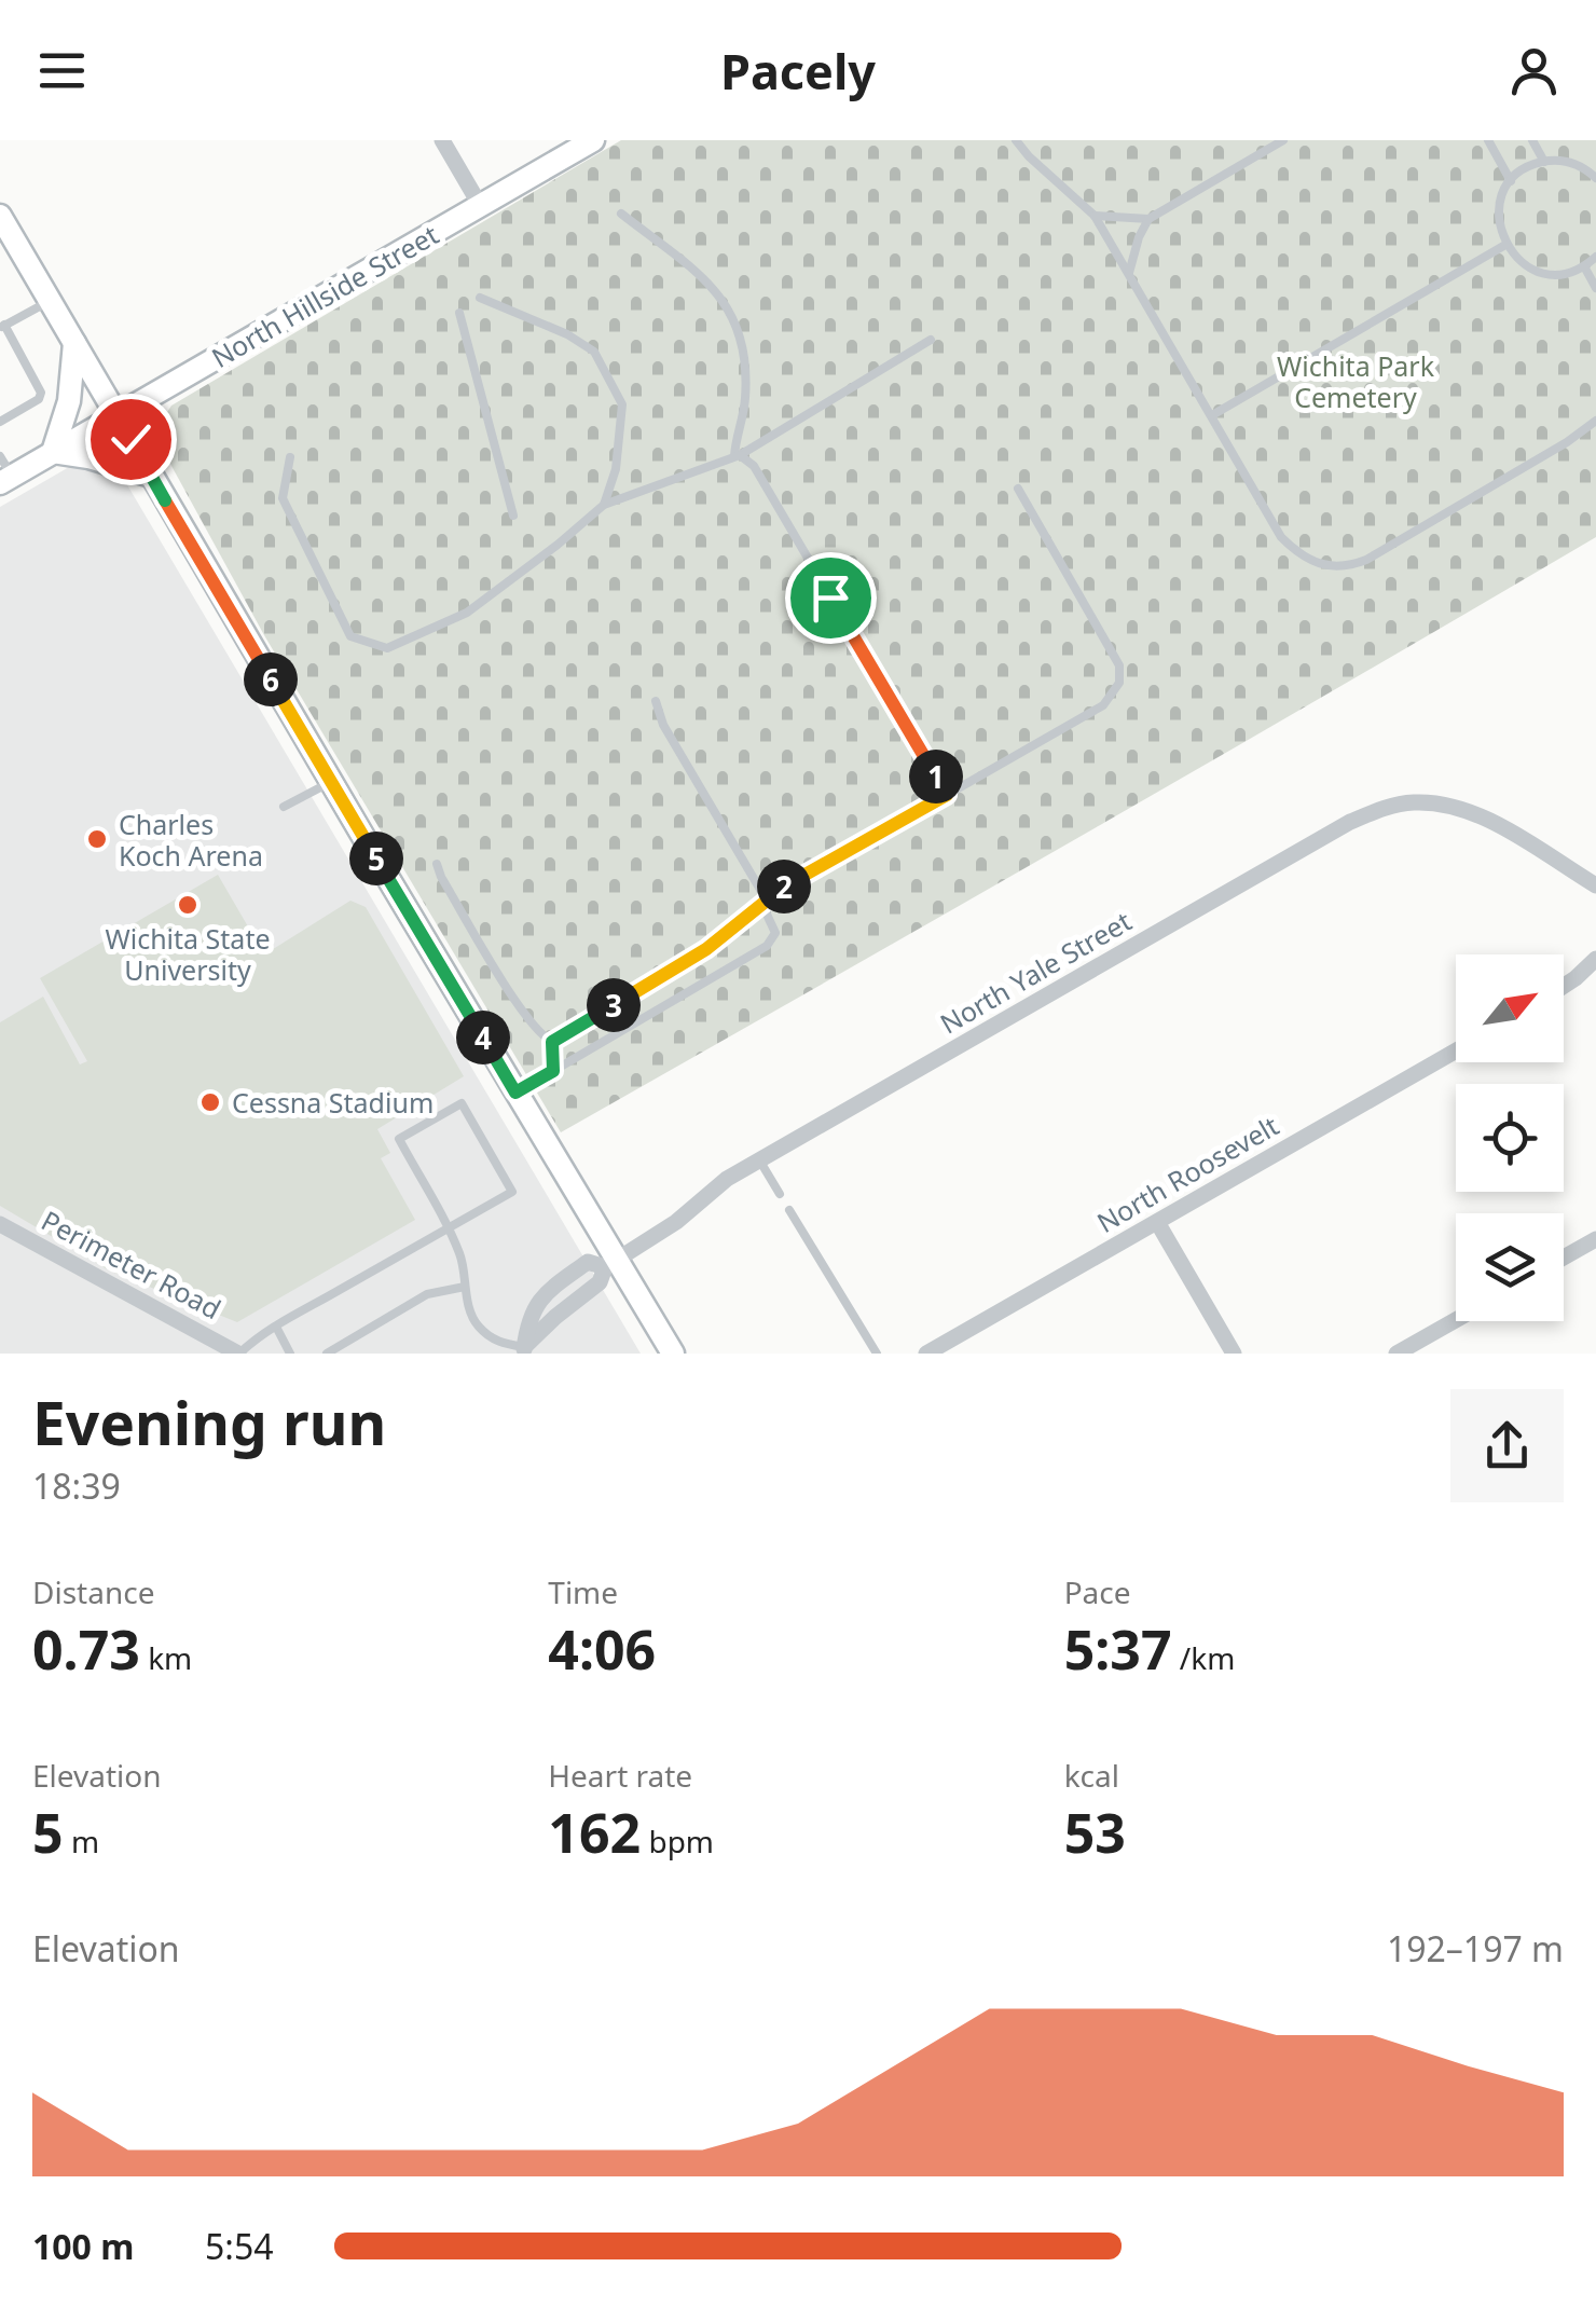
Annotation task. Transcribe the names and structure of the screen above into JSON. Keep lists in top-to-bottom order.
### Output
{
  "streets": {
    "main road": ["North Hillside Street"],
    "street": ["North Yale Street", "North Roosevelt", "Perimeter Road"]
  },
  "parks": ["Wichita Park Cemetery"],
  "places": ["Charles Koch Arena", "Wichita State University", "Cessna Stadium"],
  "north": "top right",
  "page": {
    "header": "Pacely",
    "pins": [
      "6",
      "1",
      "5",
      "2",
      "3",
      "4"
    ],
    "heading": ["Evening run", "18:39"],
    "stats": [
      ["Distance", "0.73 km"],
      ["Time", "4:06"],
      ["Pace", "5:37 /km"],
      ["Elevation", "5 m"],
      ["Heart rate", "162 bpm"],
      ["kcal", "53"]
    ],
    "chart": ["Elevation", "192–197 m"],
    "list": [
      {
        "name": "100 m",
        "note": "5:54"
      }
    ]
  }
}
